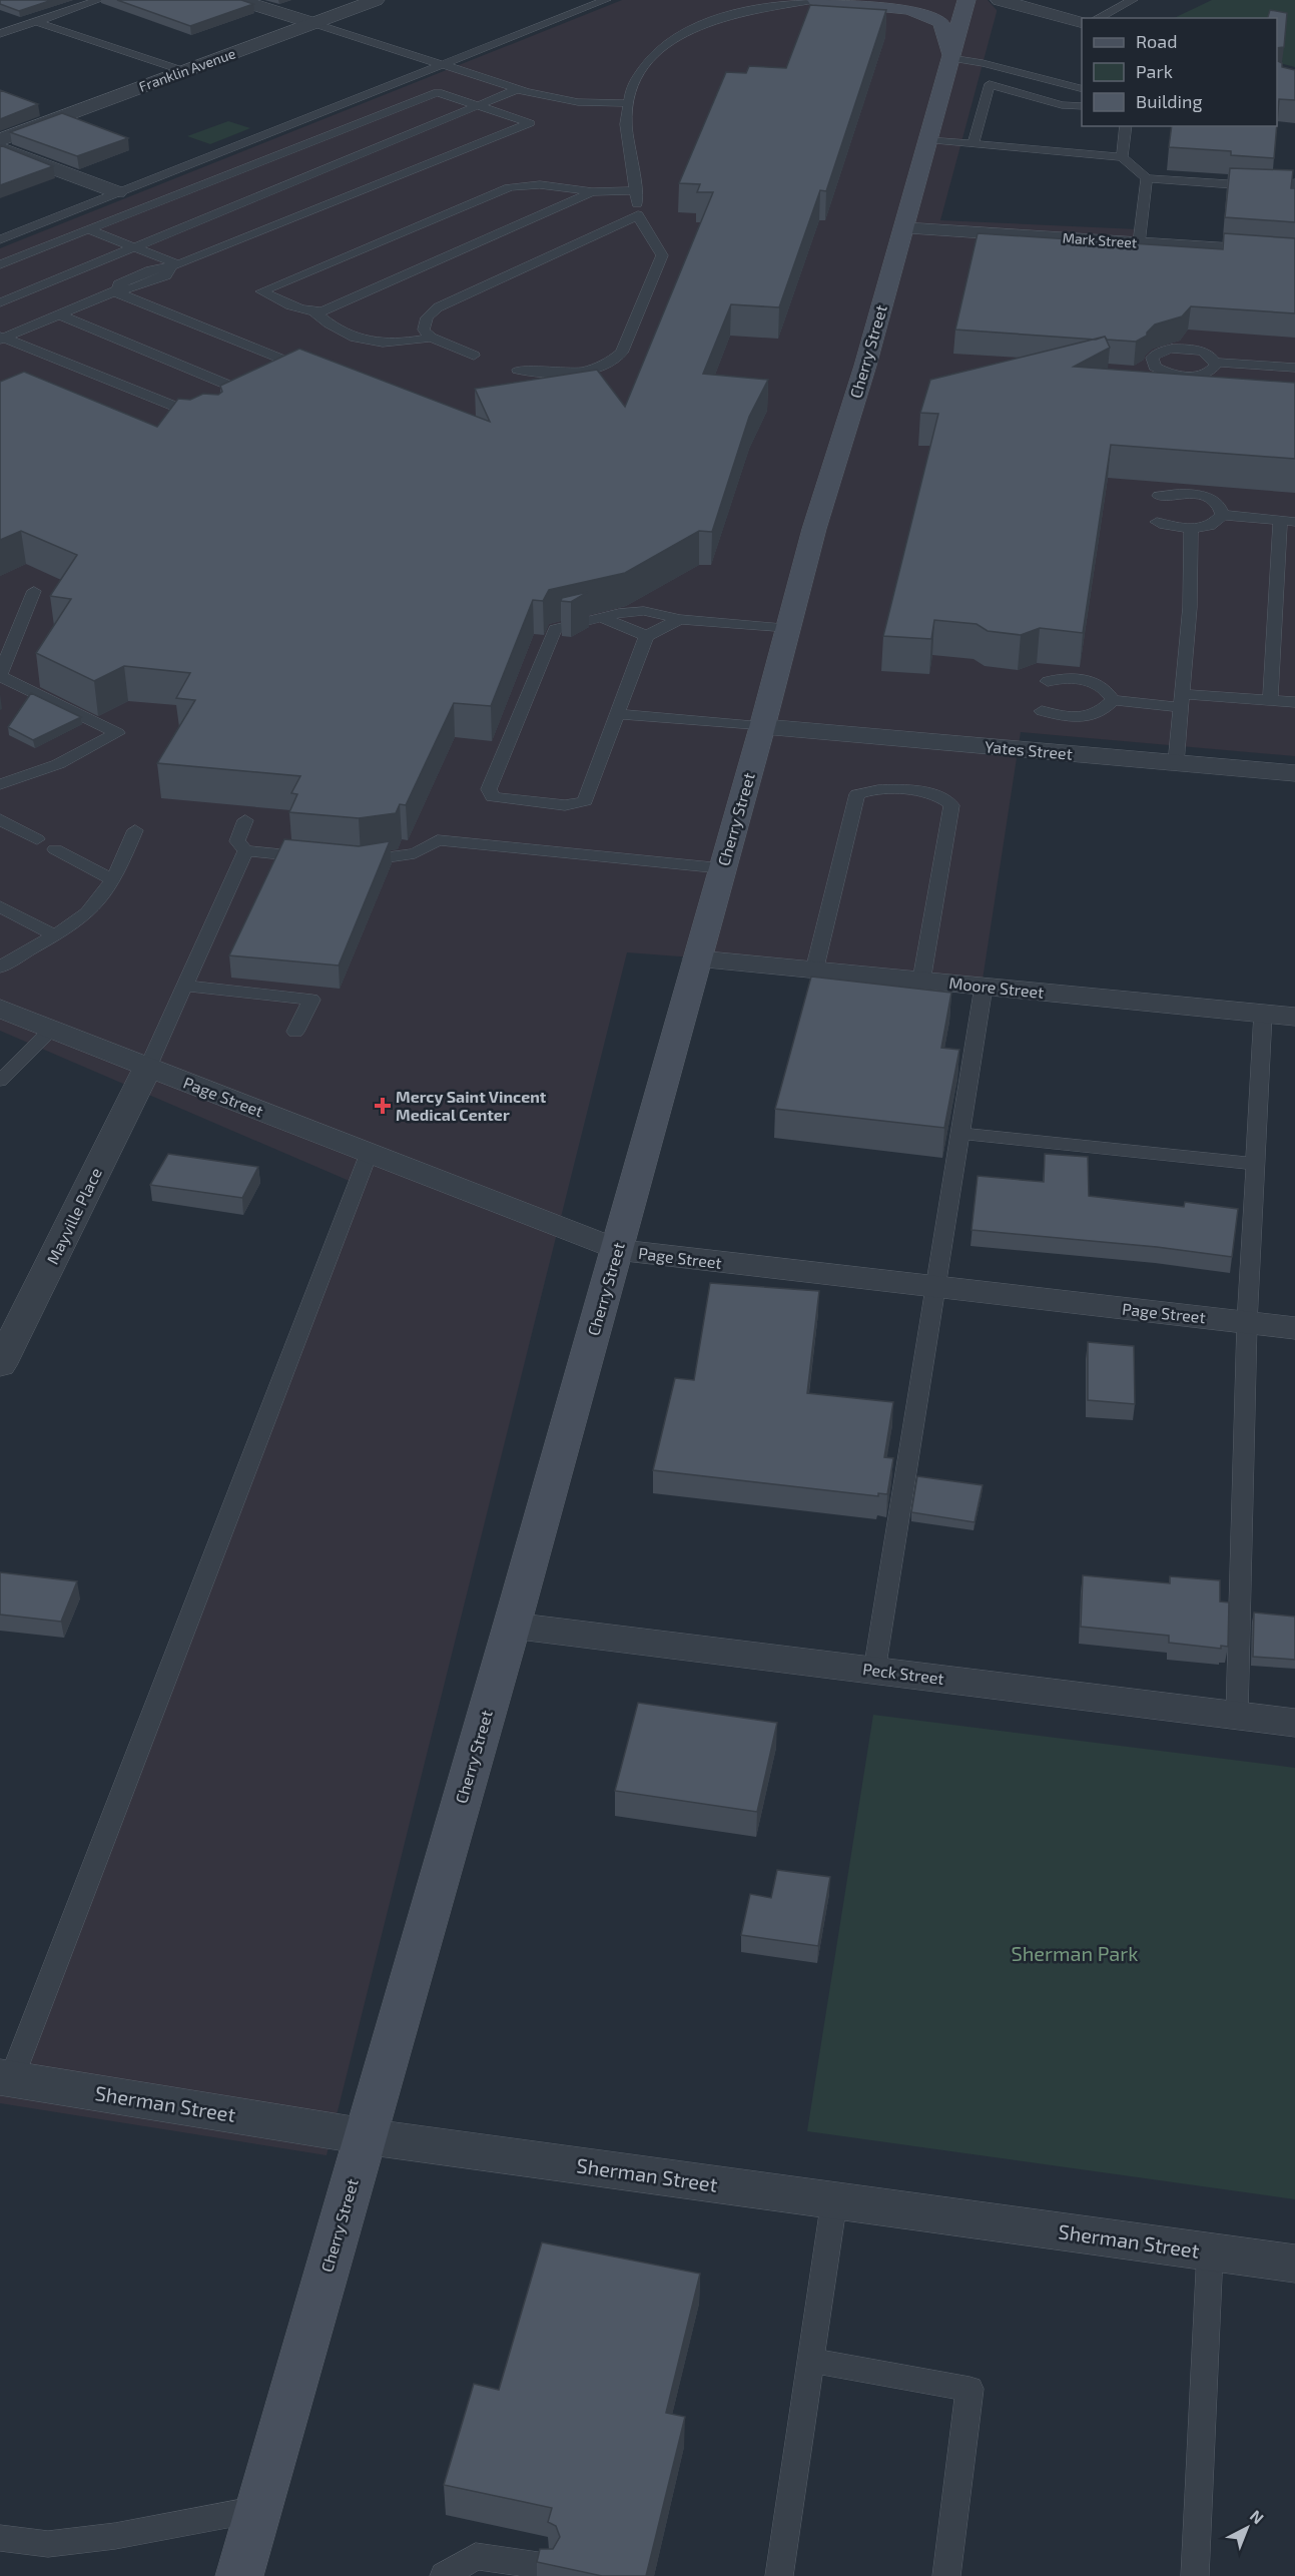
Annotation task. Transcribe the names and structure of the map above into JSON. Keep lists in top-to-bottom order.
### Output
{
  "streets": {
    "main road": ["Cherry Street"],
    "street": [
      "Franklin Avenue",
      "Mark Street",
      "Yates Street",
      "Moore Street",
      "Page Street",
      "Mayville Place",
      "Peck Street",
      "Sherman Street"
    ]
  },
  "crossings": [
    ["Mark Street", "Cherry Street"],
    ["Cherry Street", "Yates Street"],
    ["Cherry Street", "Moore Street"],
    ["Cherry Street", "Page Street"],
    ["Cherry Street", "Peck Street"],
    ["Cherry Street", "Sherman Street"],
    ["Page Street", "Mayville Place"]
  ],
  "parks": ["Sherman Park"],
  "places": {
    "health": ["Mercy Saint Vincent Medical Center"]
  },
  "legend": ["Road", "Park", "Building"],
  "north": "top right"
}
